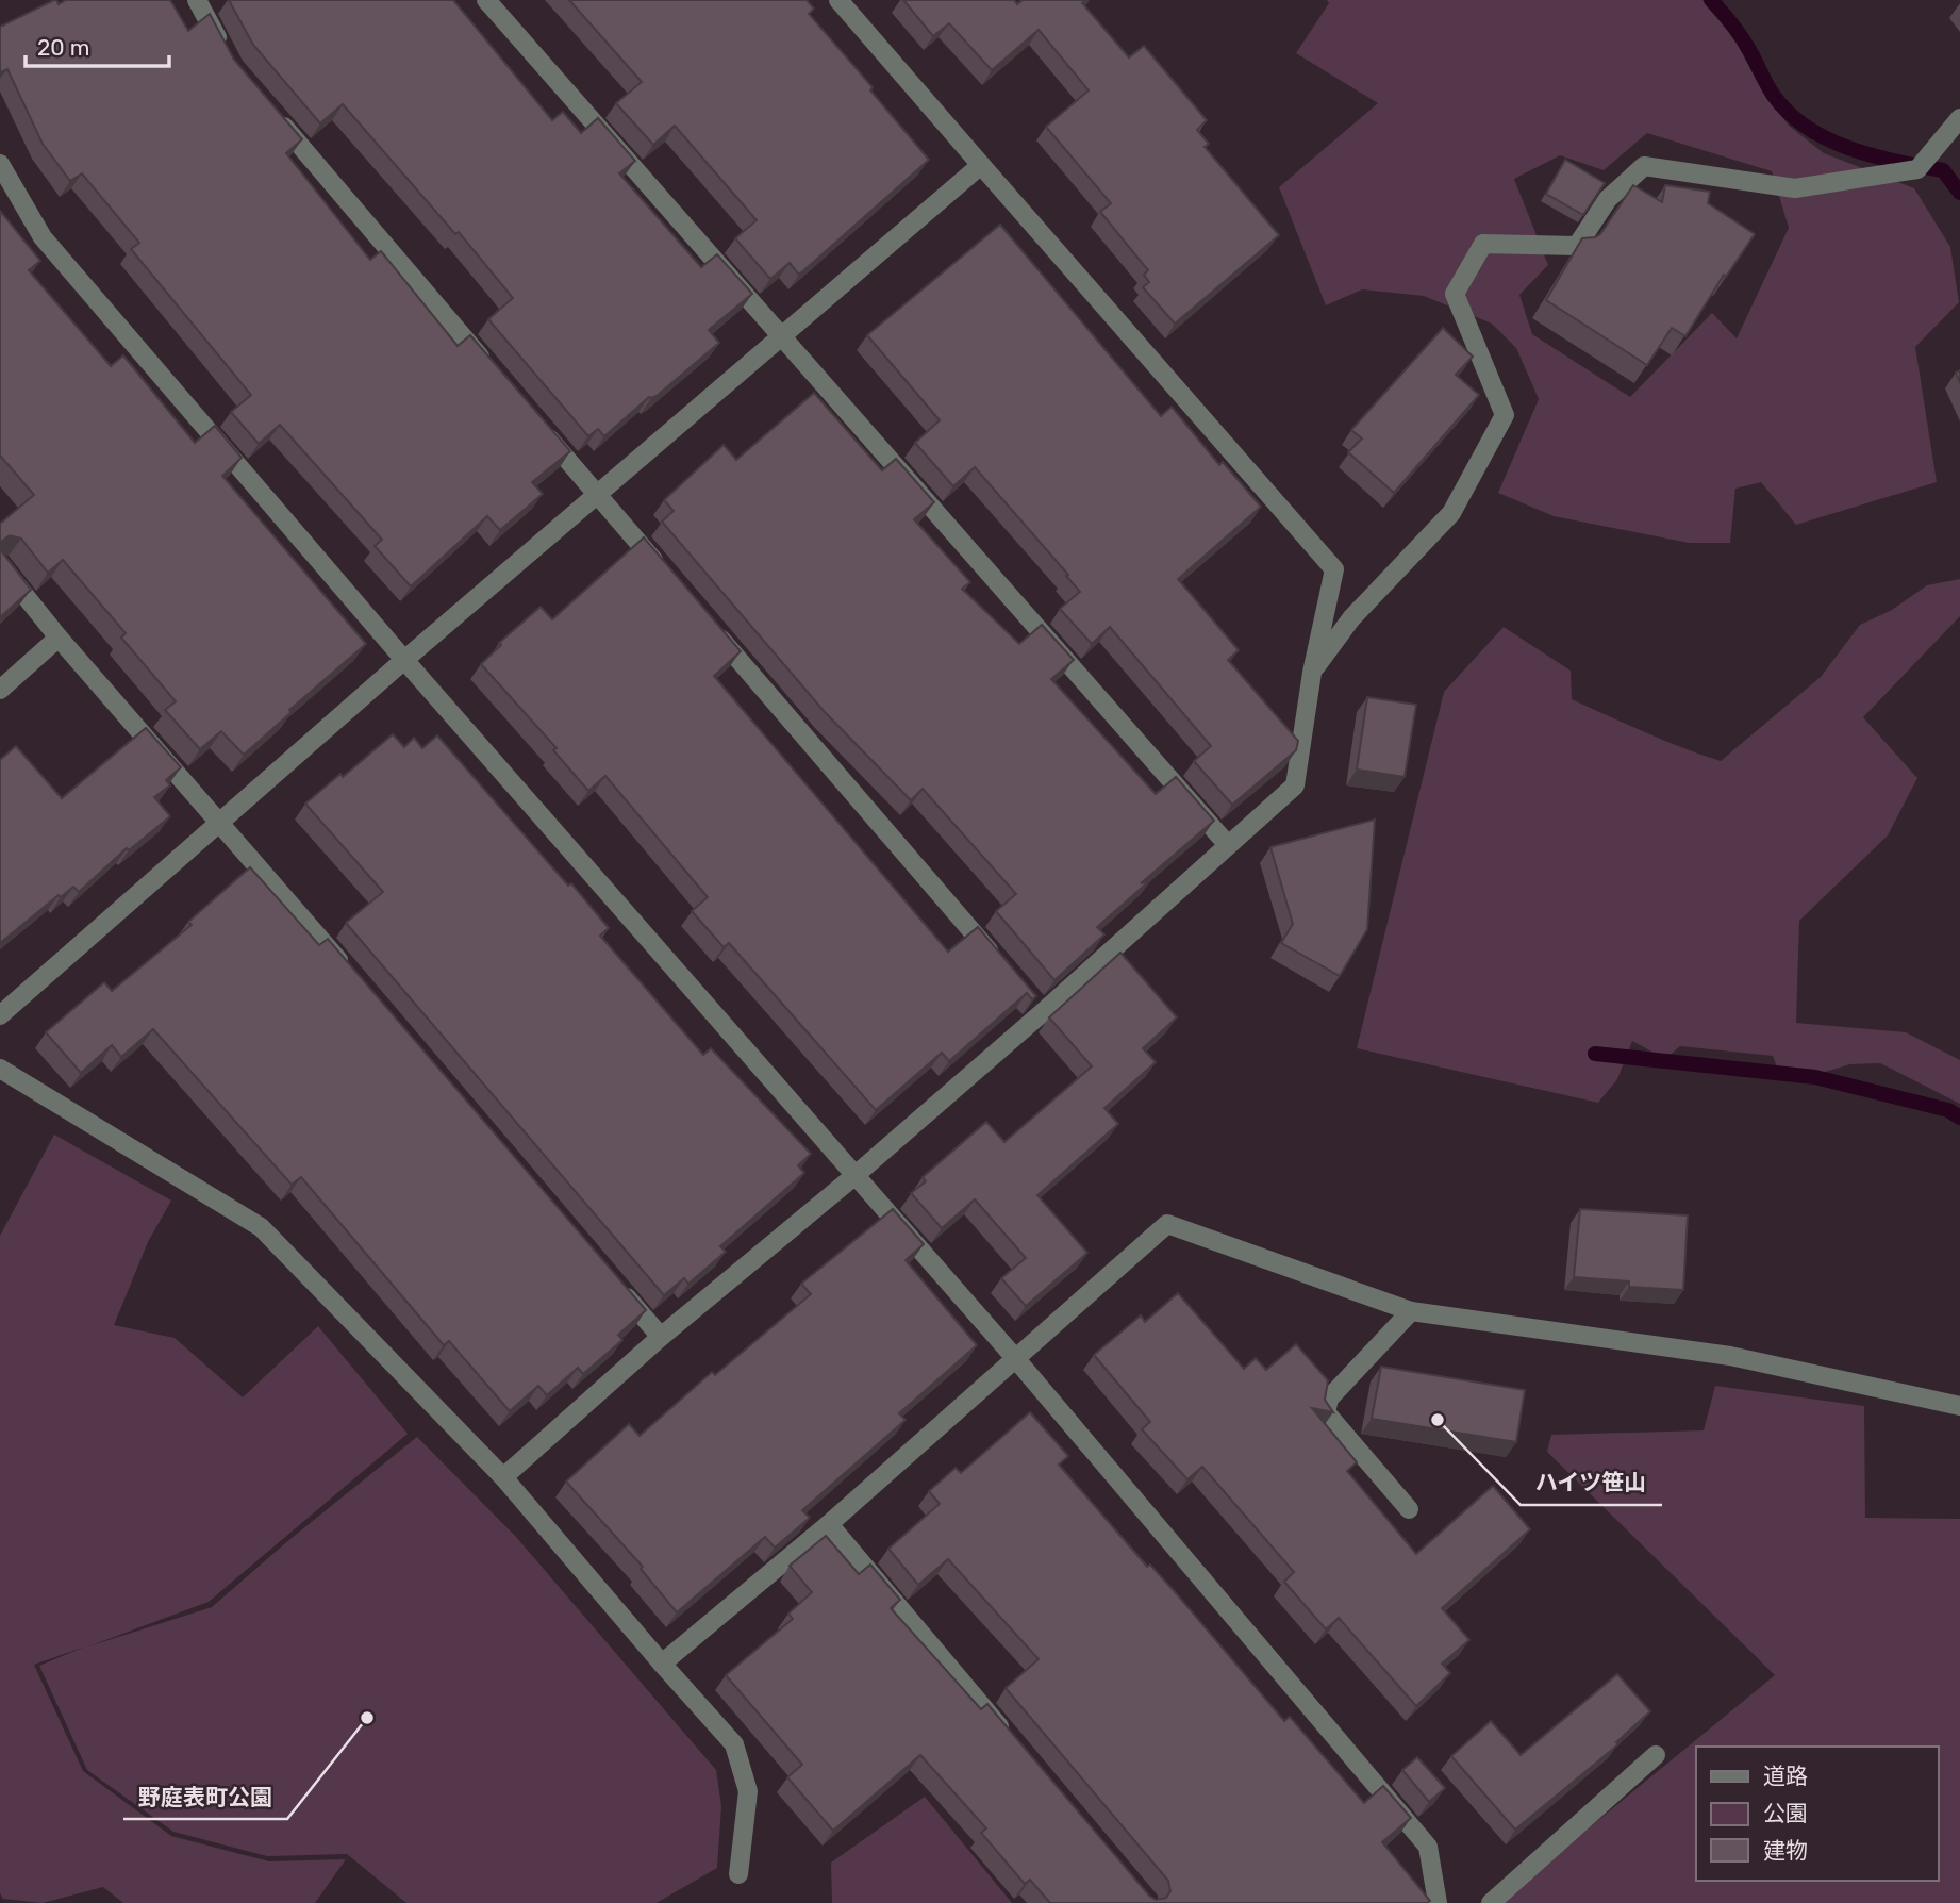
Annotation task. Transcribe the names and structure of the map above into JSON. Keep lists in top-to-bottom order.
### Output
{
  "places": ["ハイツ笹山", "野庭表町公園"],
  "legend": ["道路", "公園", "建物"],
  "scale_bar": "20 m"
}
